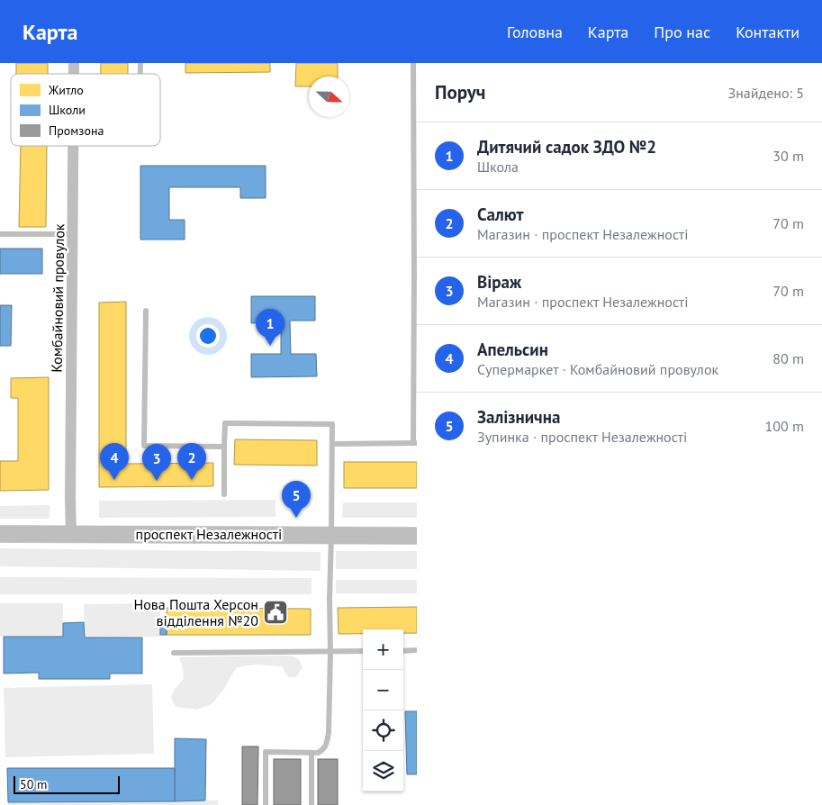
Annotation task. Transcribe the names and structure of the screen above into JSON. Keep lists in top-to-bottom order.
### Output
{
  "streets": {
    "main road": ["проспект Незалежності"],
    "street": ["Комбайновий провулок"]
  },
  "crossings": [
    ["Комбайновий провулок", "проспект Незалежності"]
  ],
  "places": {
    "public building": ["Нова Пошта Херсон відділення №20"]
  },
  "legend": ["Житло", "Школи", "Промзона"],
  "scale_bar": "50 m",
  "north": "right",
  "page": {
    "header": "Карта",
    "nav": [
      "Головна",
      "Карта",
      "Про нас",
      "Контакти"
    ],
    "heading": ["Поруч", "Знайдено: 5"],
    "list": [
      {
        "mark": "1",
        "name": "Дитячий садок ЗДО №2",
        "note": "Школа",
        "value": "30 m"
      },
      {
        "mark": "2",
        "name": "Салют",
        "note": "Магазин · проспект Незалежності",
        "value": "70 m"
      },
      {
        "mark": "3",
        "name": "Віраж",
        "note": "Магазин · проспект Незалежності",
        "value": "70 m"
      },
      {
        "mark": "4",
        "name": "Апельсин",
        "note": "Супермаркет · Комбайновий провулок",
        "value": "80 m"
      },
      {
        "mark": "5",
        "name": "Залізнична",
        "note": "Зупинка · проспект Незалежності",
        "value": "100 m"
      }
    ],
    "pins": [
      "1",
      "2",
      "4",
      "3",
      "5"
    ],
    "map_buttons": ["+", "−"],
    "scale": "50 m"
  }
}
